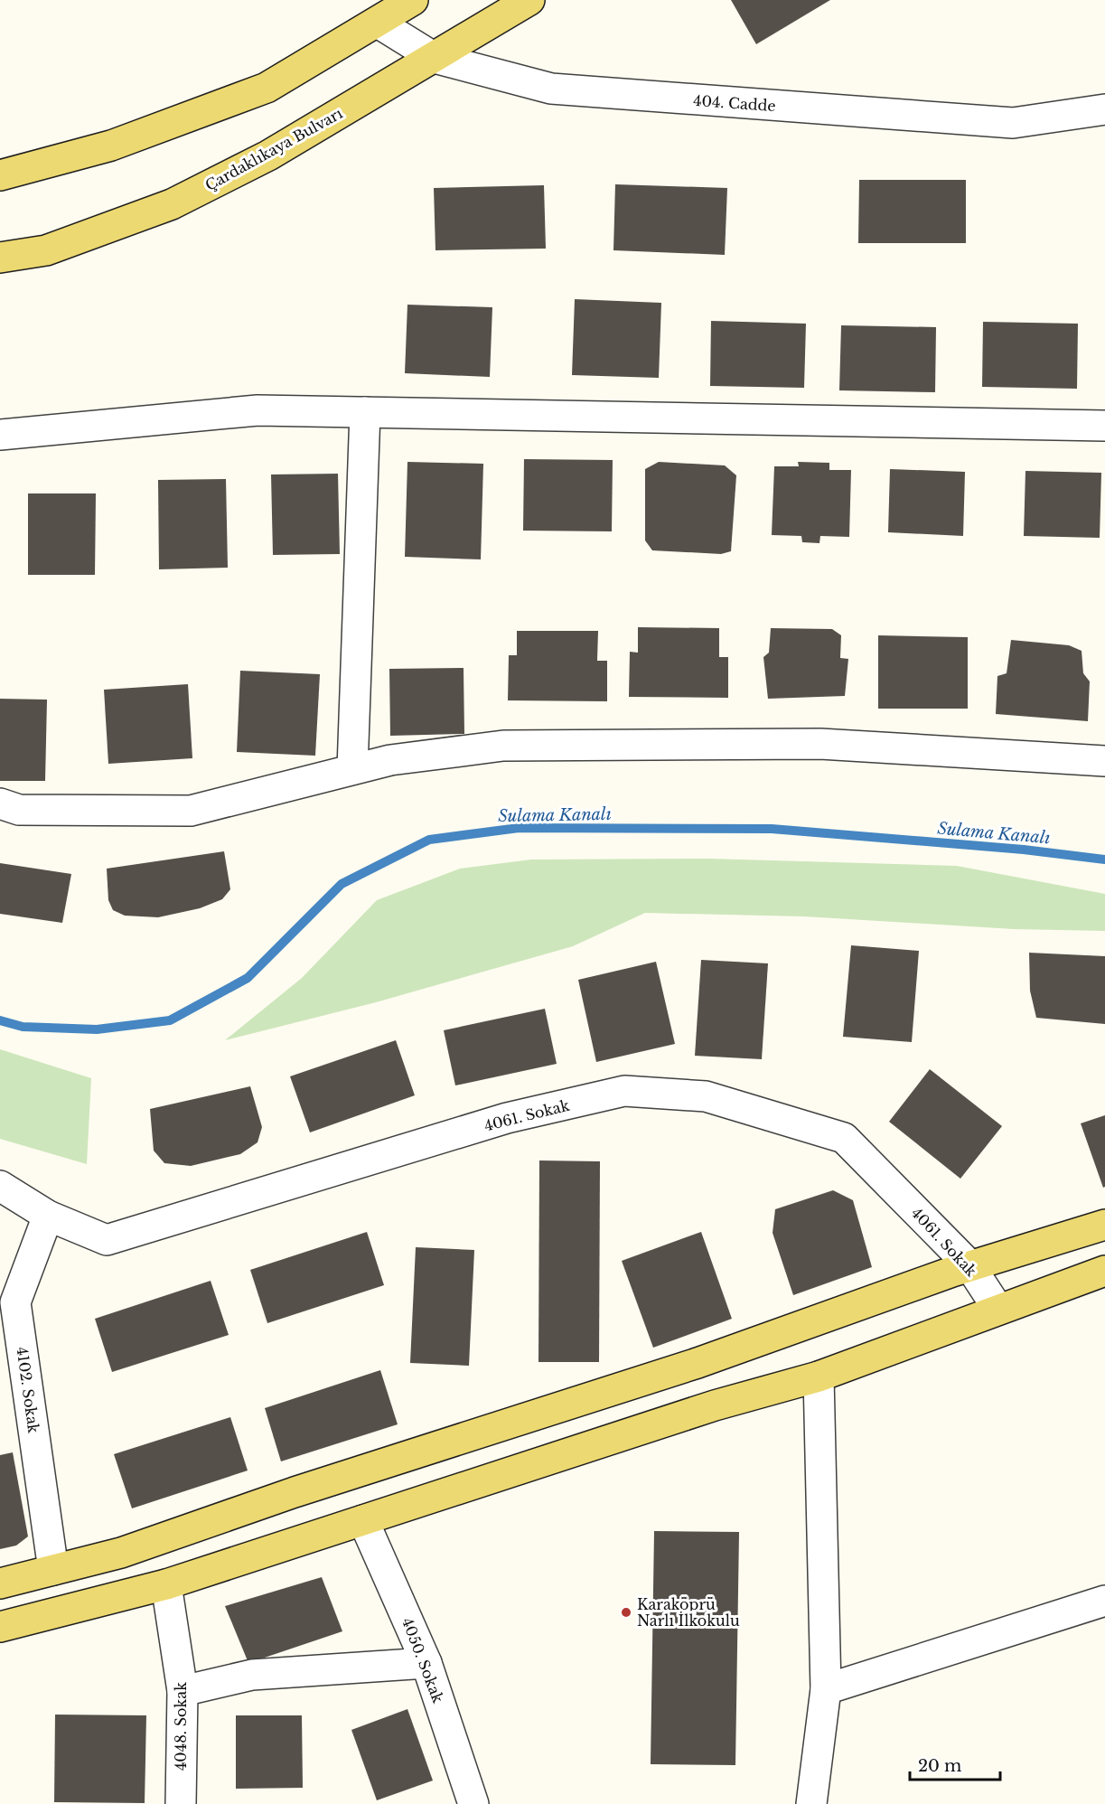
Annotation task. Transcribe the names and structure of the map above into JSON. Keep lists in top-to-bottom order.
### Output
{
  "streets": {
    "main road": ["Çardaklıkaya Bulvarı"],
    "street": [
      "404. Cadde",
      "4061. Sokak",
      "4102. Sokak",
      "4050. Sokak",
      "4048. Sokak"
    ]
  },
  "crossings": [
    ["404. Cadde", "Çardaklıkaya Bulvarı"],
    ["4061. Sokak", "4102. Sokak"]
  ],
  "water": ["Sulama Kanalı"],
  "places": ["Karaköprü Narlı İlkokulu"],
  "scale_bar": "20 m"
}
